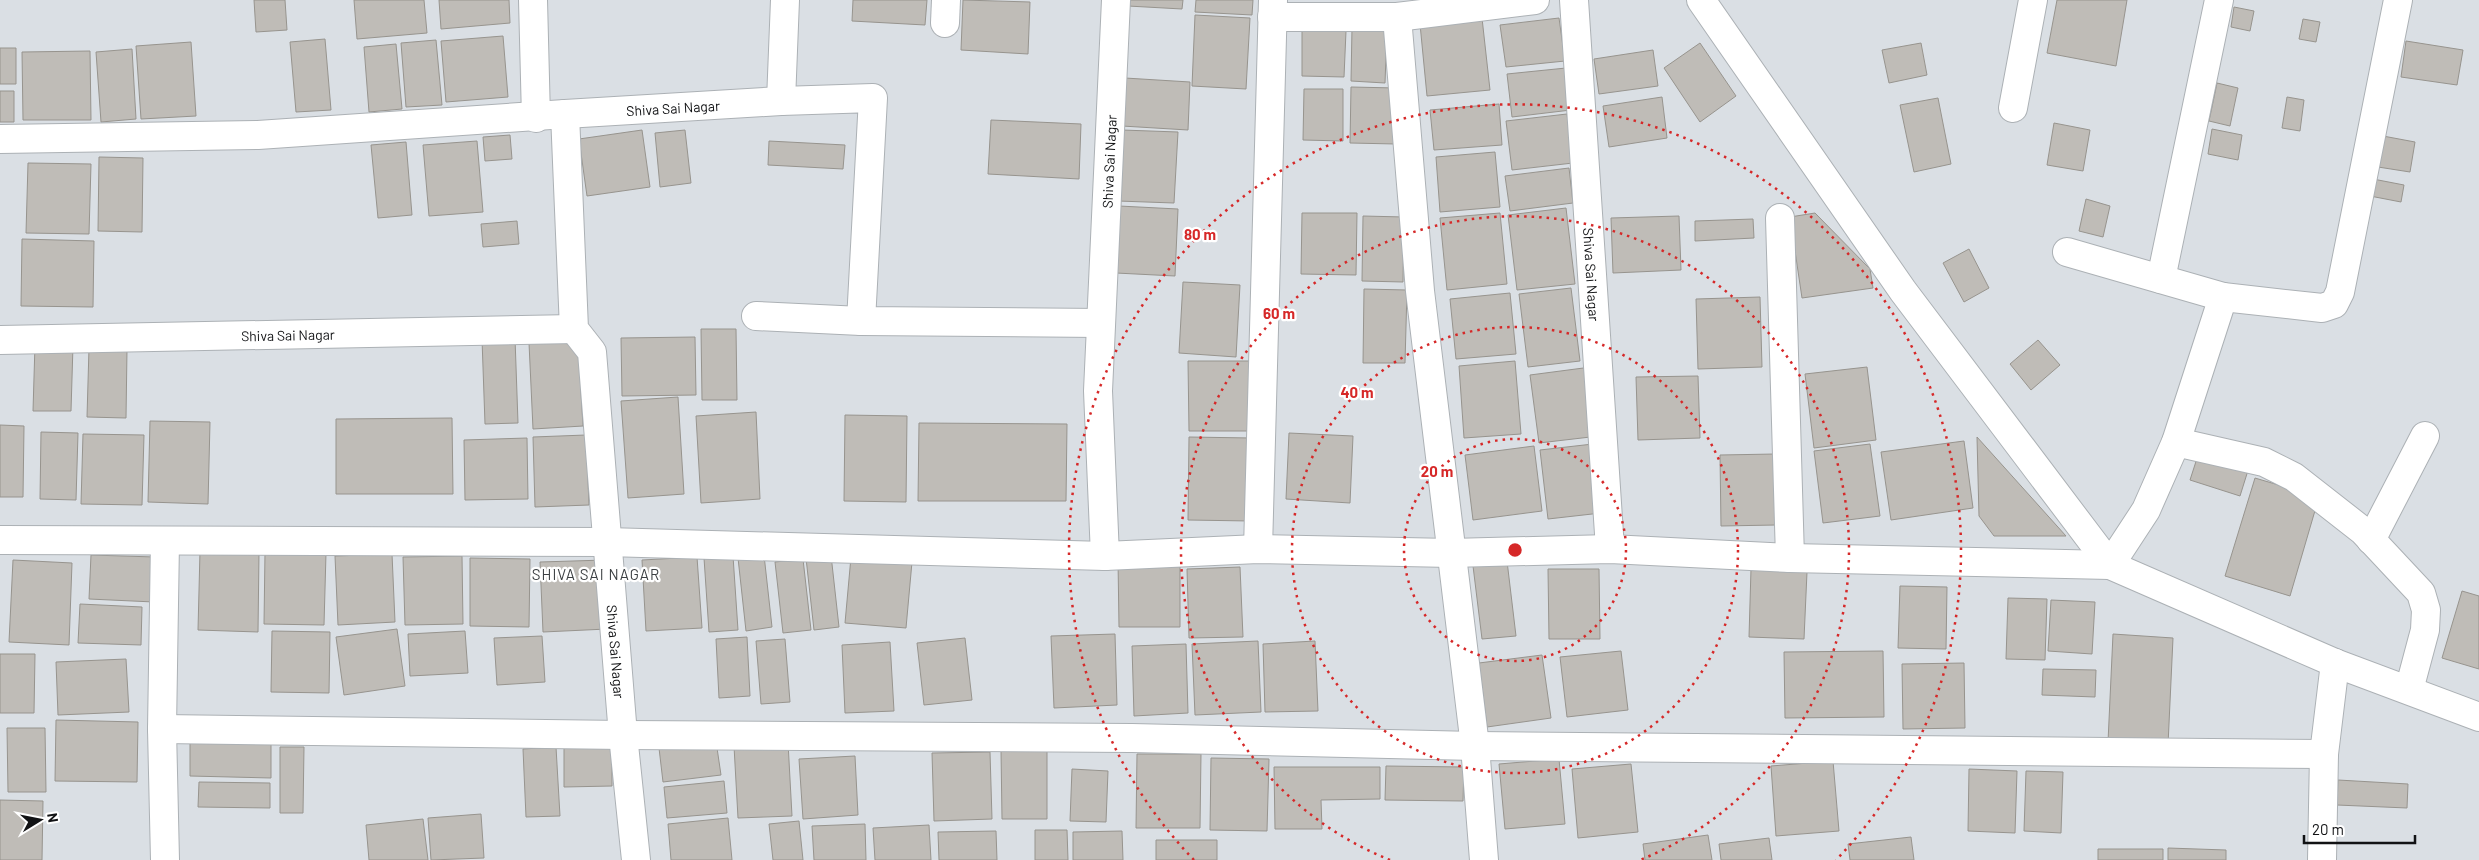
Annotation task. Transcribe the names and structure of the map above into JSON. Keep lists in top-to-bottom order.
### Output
{
  "streets": {
    "street": ["Shiva Sai Nagar"]
  },
  "districts": ["SHIVA SAI NAGAR"],
  "scale_bar": "20 m",
  "north": "right",
  "rings": [
    "80 m",
    "60 m",
    "40 m",
    "20 m"
  ]
}
